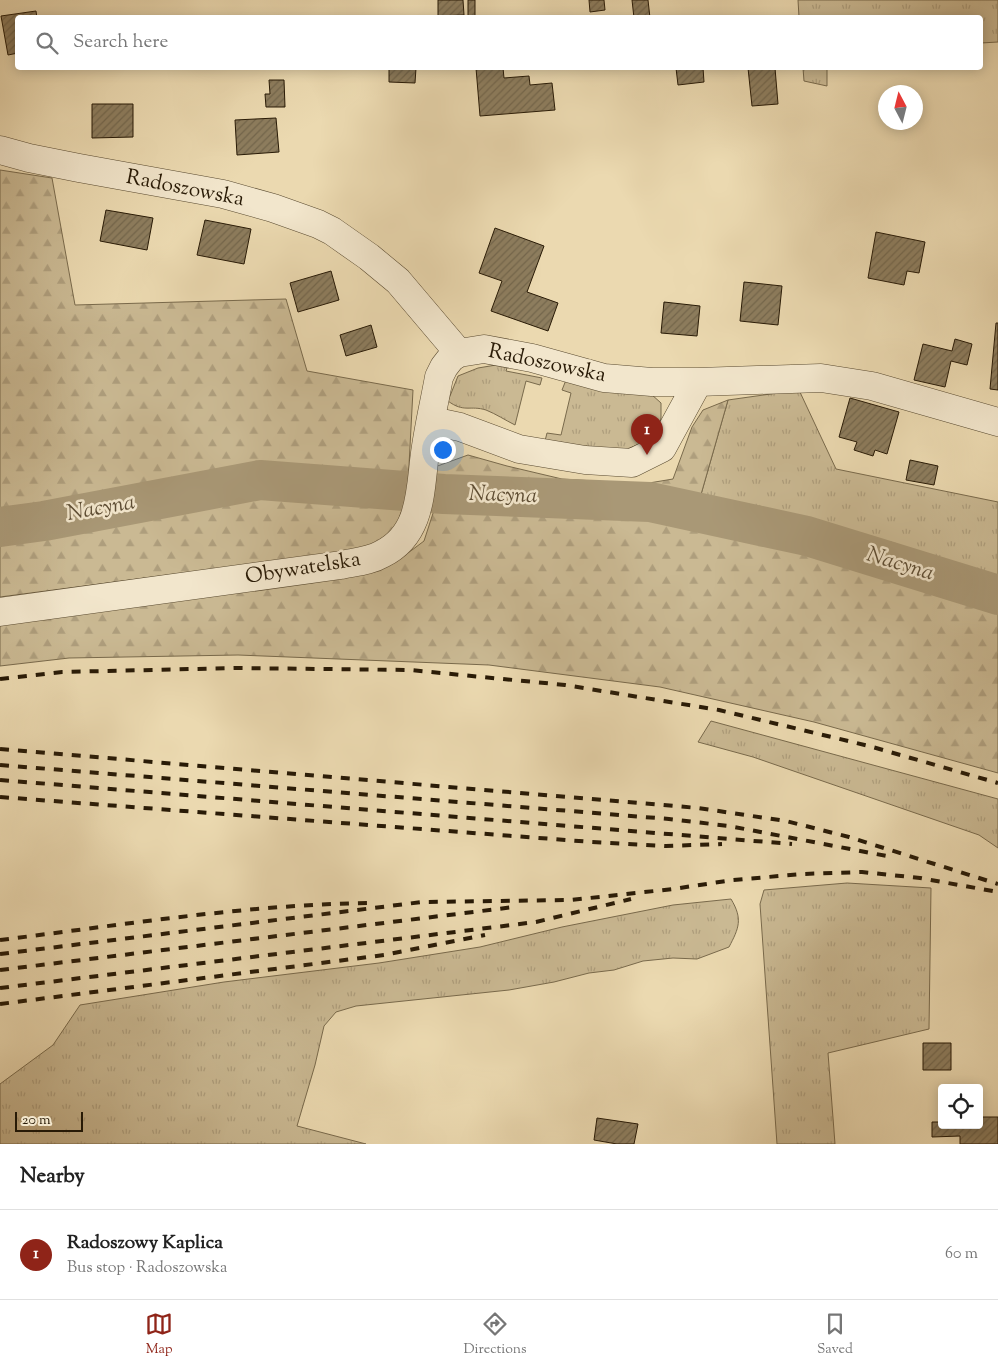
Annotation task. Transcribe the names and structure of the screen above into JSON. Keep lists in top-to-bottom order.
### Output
{
  "streets": {
    "street": ["Radoszowska", "Obywatelska"]
  },
  "crossings": [
    ["Radoszowska", "Obywatelska"]
  ],
  "water": ["Nacyna"],
  "scale_bar": "20 m",
  "north": "top",
  "page": {
    "search": "Search here",
    "pins": "1",
    "scale": "20 m",
    "heading": "Nearby",
    "list": [
      {
        "mark": "1",
        "name": "Radoszowy Kaplica",
        "note": "Bus stop · Radoszowska",
        "value": "60 m"
      }
    ],
    "nav": ["Map", "Directions", "Saved"]
  }
}
